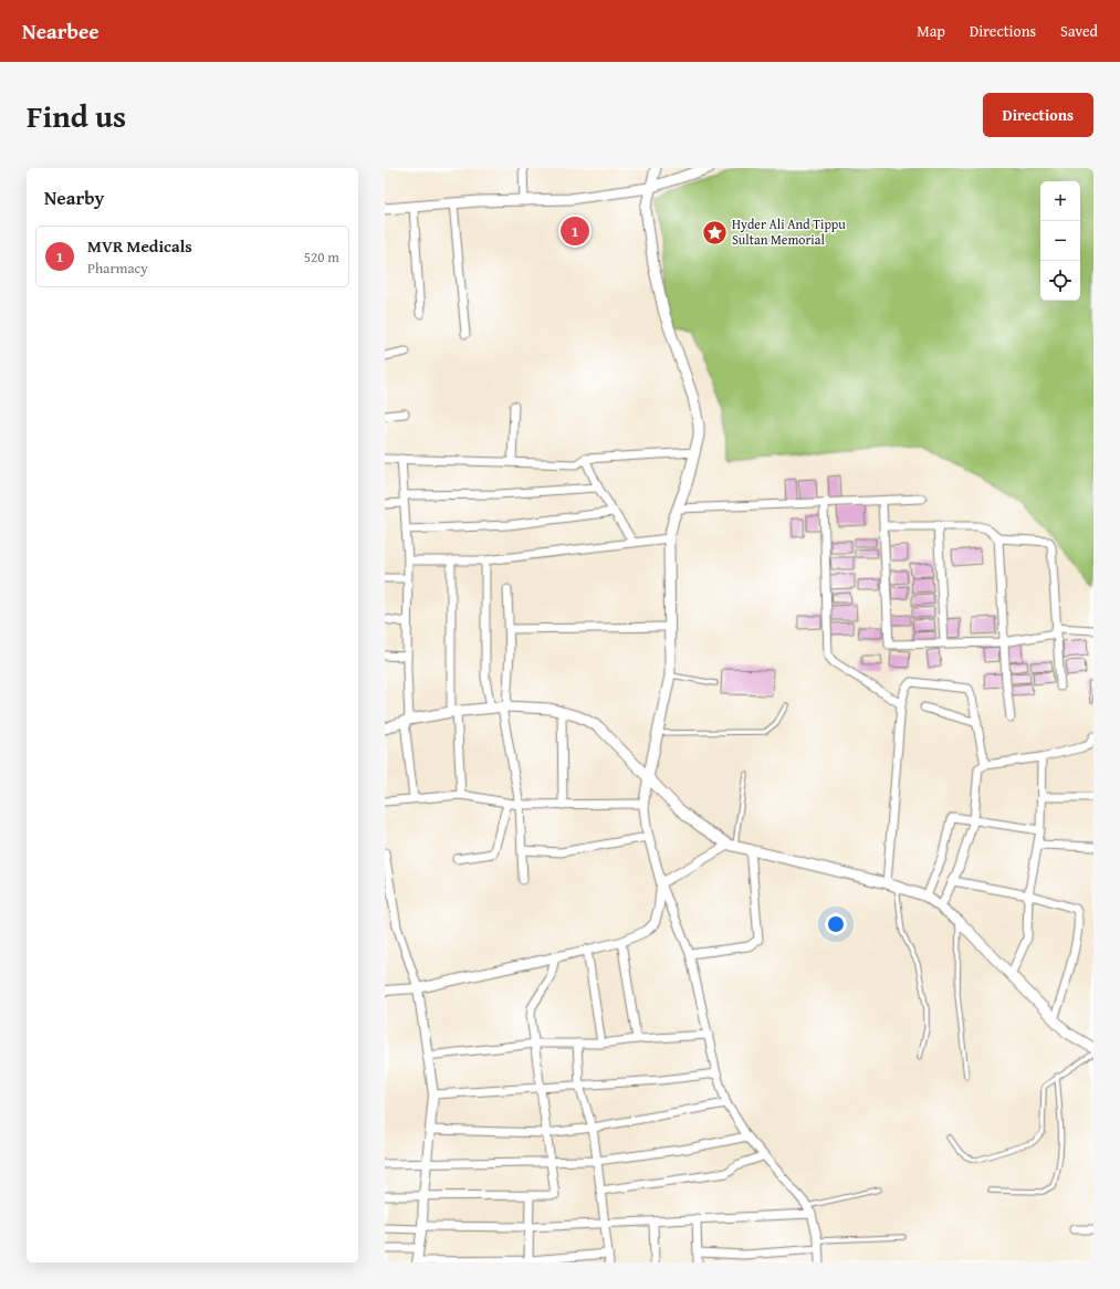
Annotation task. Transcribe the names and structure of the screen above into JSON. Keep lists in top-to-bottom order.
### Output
{
  "places": {
    "place": ["Hyder Ali And Tippu Sultan Memorial"]
  },
  "page": {
    "header": "Nearbee",
    "nav": ["Map", "Directions", "Saved"],
    "title": "Find us",
    "buttons": "Directions",
    "heading": "Nearby",
    "map_buttons": ["+", "−"],
    "pins": "1",
    "list": [
      {
        "mark": "1",
        "name": "MVR Medicals",
        "note": "Pharmacy",
        "value": "520 m"
      }
    ]
  }
}
